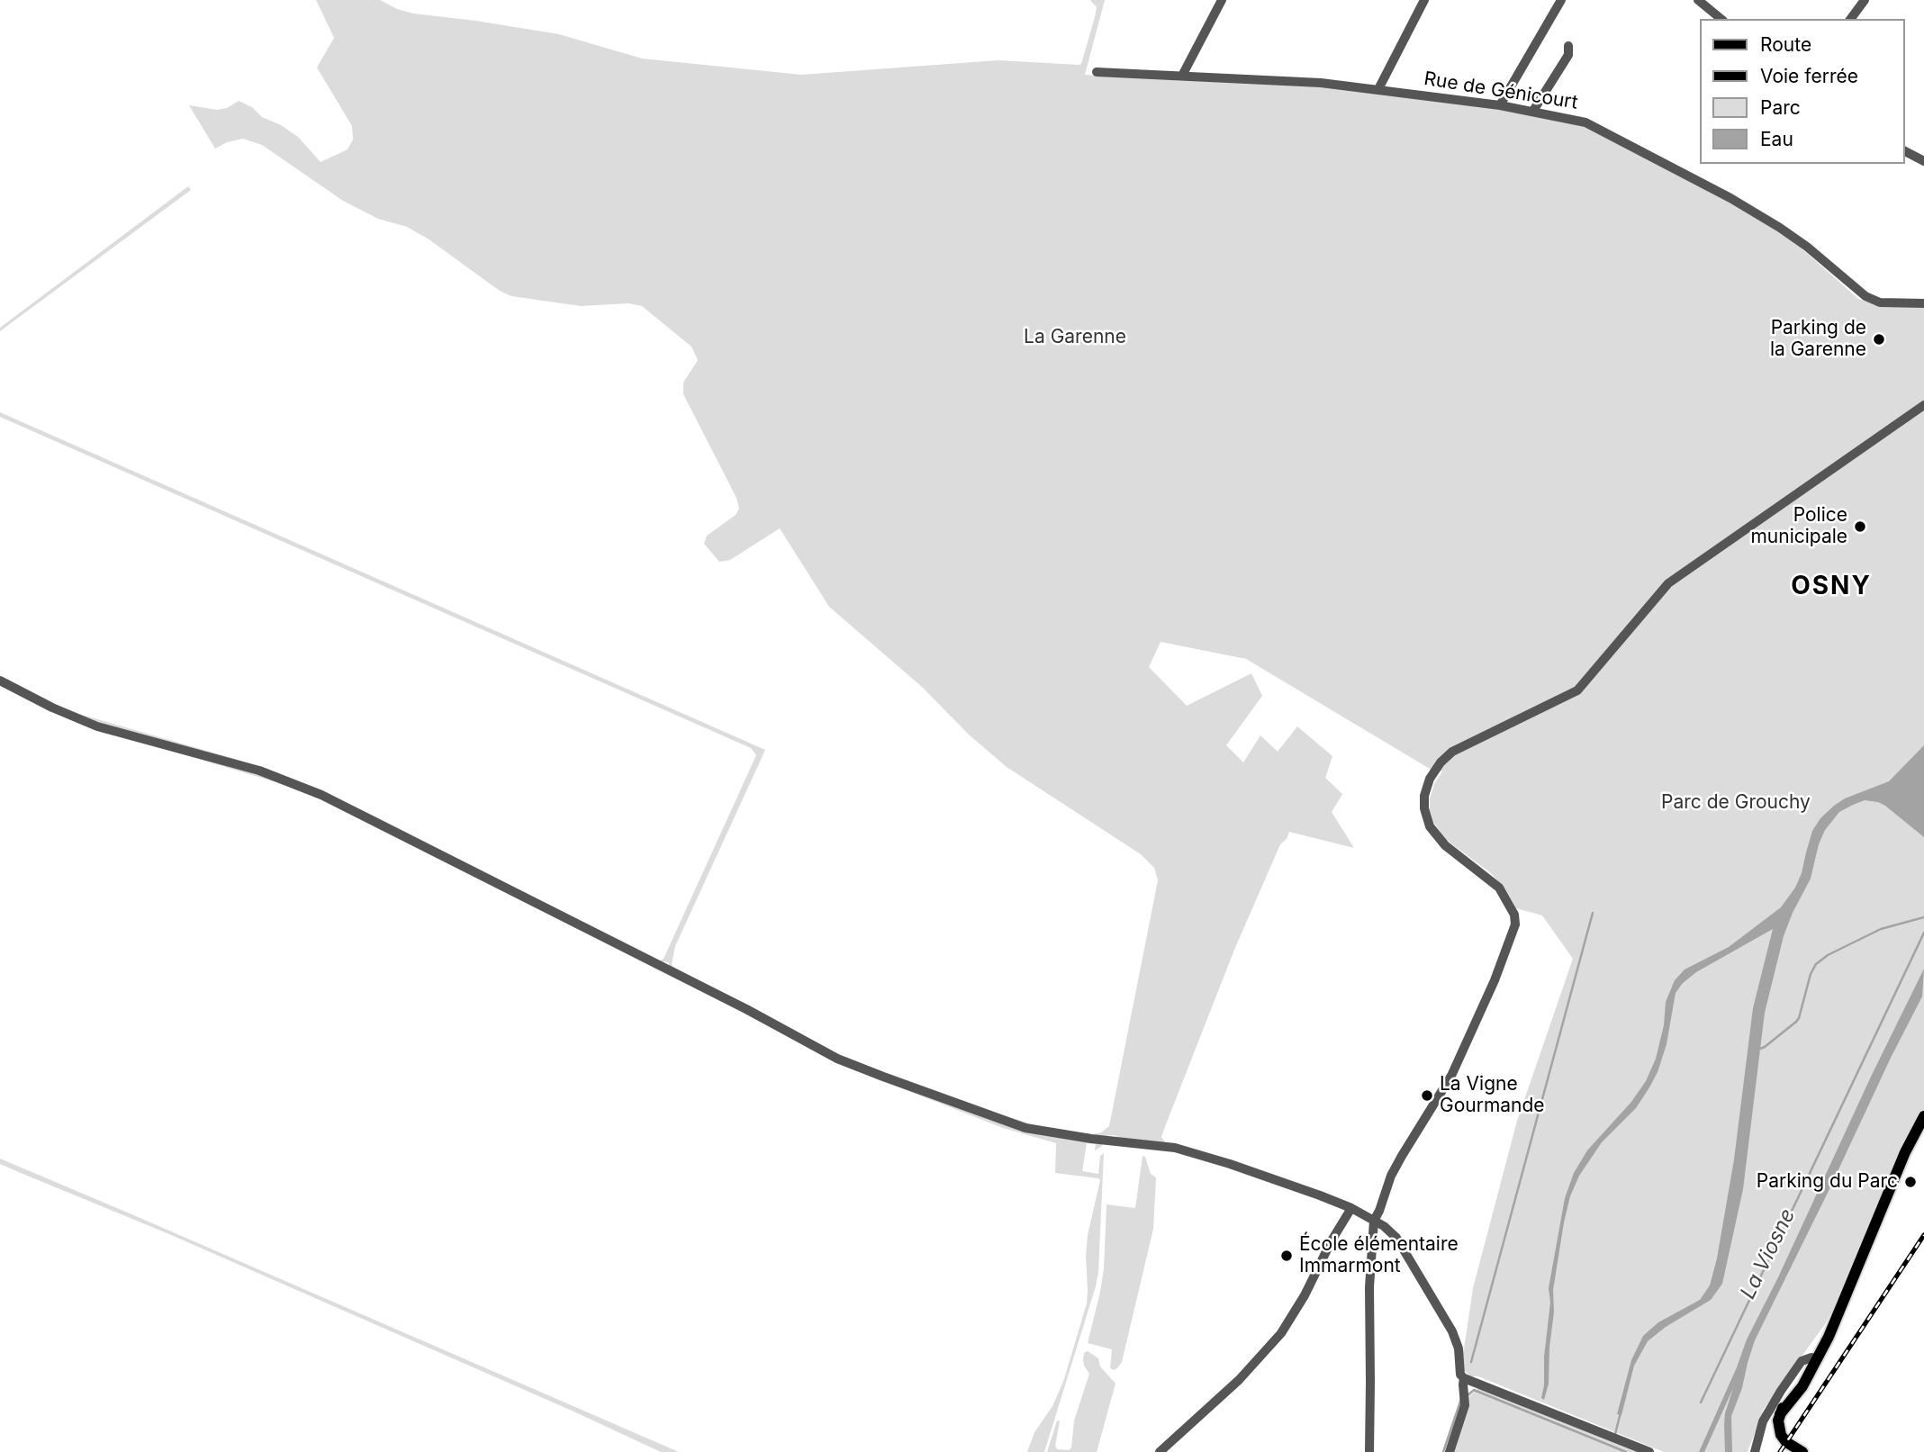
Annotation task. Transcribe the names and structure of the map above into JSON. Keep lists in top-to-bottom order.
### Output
{
  "streets": {
    "street": ["Rue de Génicourt"]
  },
  "districts": ["OSNY"],
  "water": ["La Viosne"],
  "parks": ["La Garenne", "Parc de Grouchy"],
  "places": [
    "Parking de la Garenne",
    "Police municipale",
    "La Vigne Gourmande",
    "Parking du Parc",
    "École élémentaire Immarmont"
  ],
  "legend": [
    "Route",
    "Voie ferrée",
    "Parc",
    "Eau"
  ]
}
